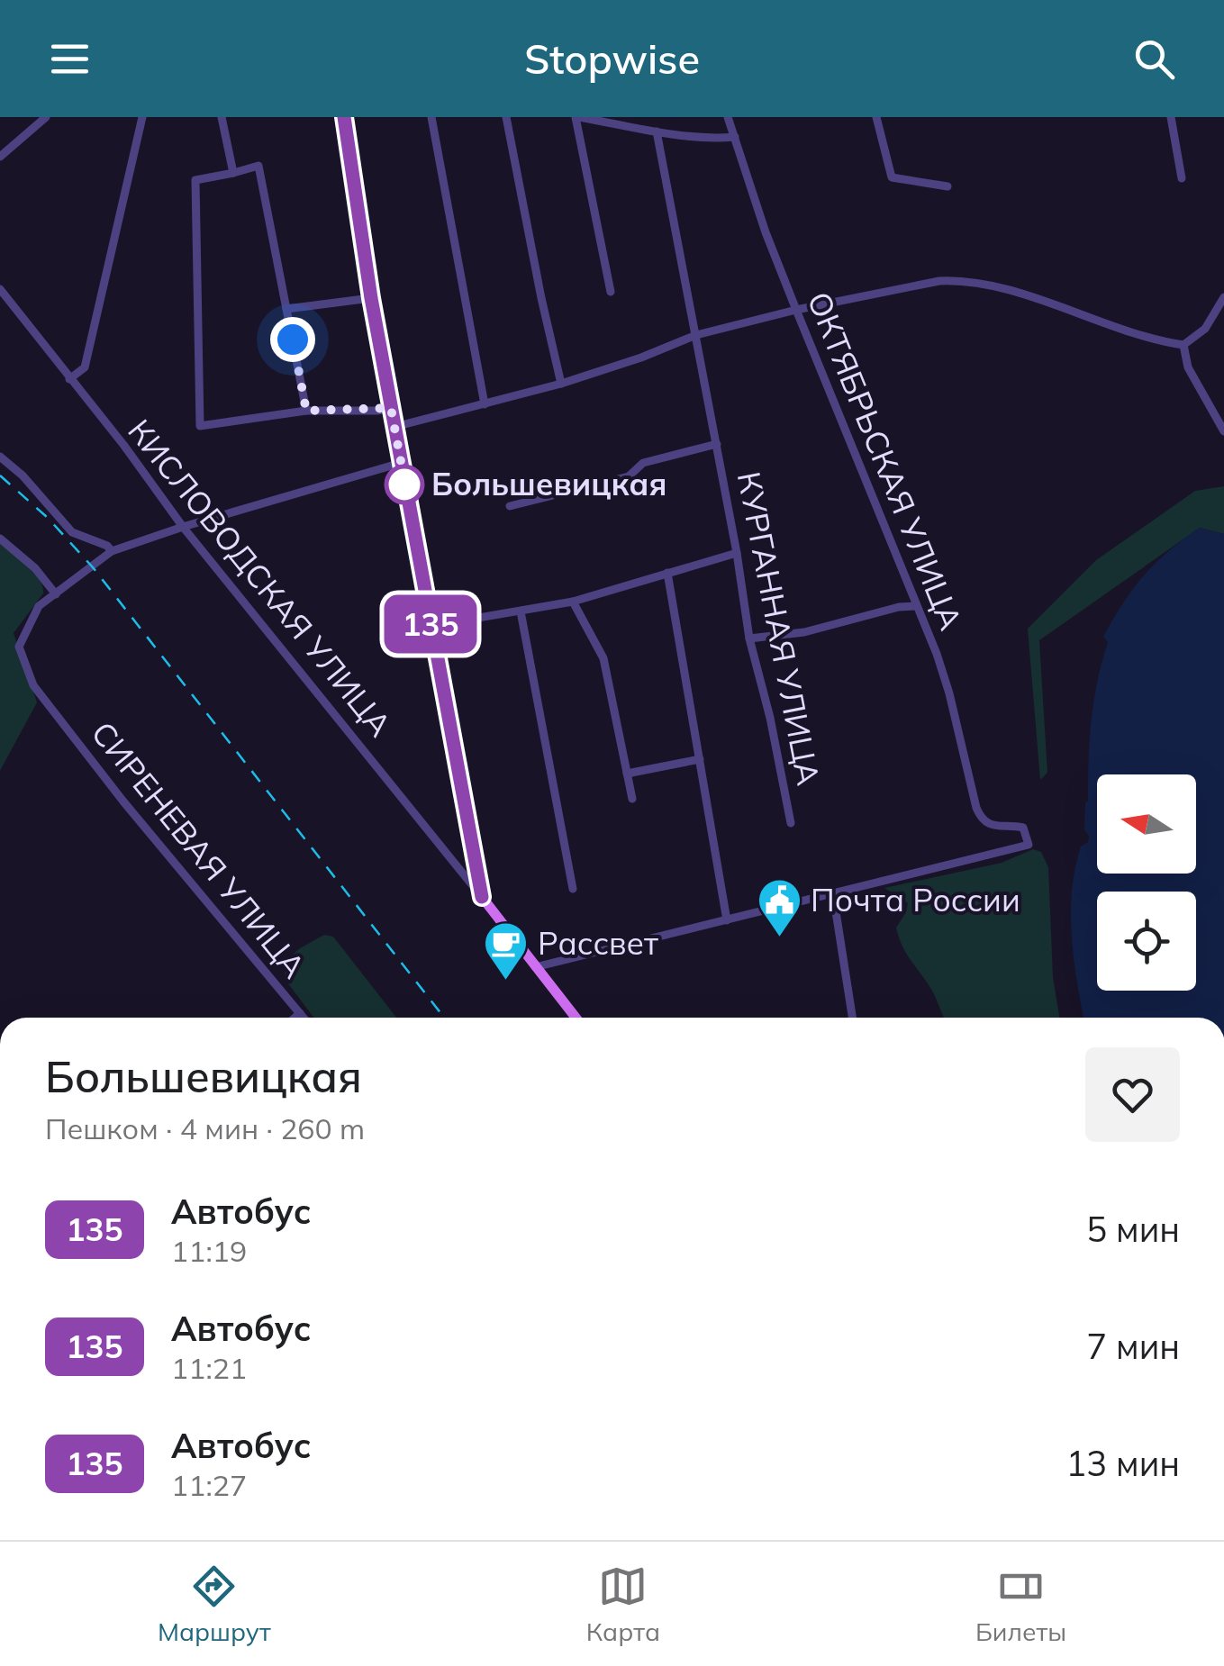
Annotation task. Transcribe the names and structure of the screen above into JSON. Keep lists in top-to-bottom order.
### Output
{
  "streets": {
    "street": [
      "ОКТЯБРЬСКАЯ УЛИЦА",
      "КИСЛОВОДСКАЯ УЛИЦА",
      "КУРГАННАЯ УЛИЦА",
      "СИРЕНЕВАЯ УЛИЦА"
    ]
  },
  "places": {
    "other": ["Большевицкая"],
    "public building": ["Почта России"],
    "cafe": ["Рассвет"]
  },
  "lines": ["bus line 135"],
  "north": "left",
  "page": {
    "header": "Stopwise",
    "on_map": "135",
    "heading": ["Большевицкая", "Пешком · 4 мин · 260 m"],
    "list": [
      {
        "mark": "135",
        "name": "Автобус",
        "note": "11:19",
        "value": "5 мин"
      },
      {
        "mark": "135",
        "name": "Автобус",
        "note": "11:21",
        "value": "7 мин"
      },
      {
        "mark": "135",
        "name": "Автобус",
        "note": "11:27",
        "value": "13 мин"
      }
    ],
    "tabs": ["Маршрут", "Карта", "Билеты"]
  }
}
